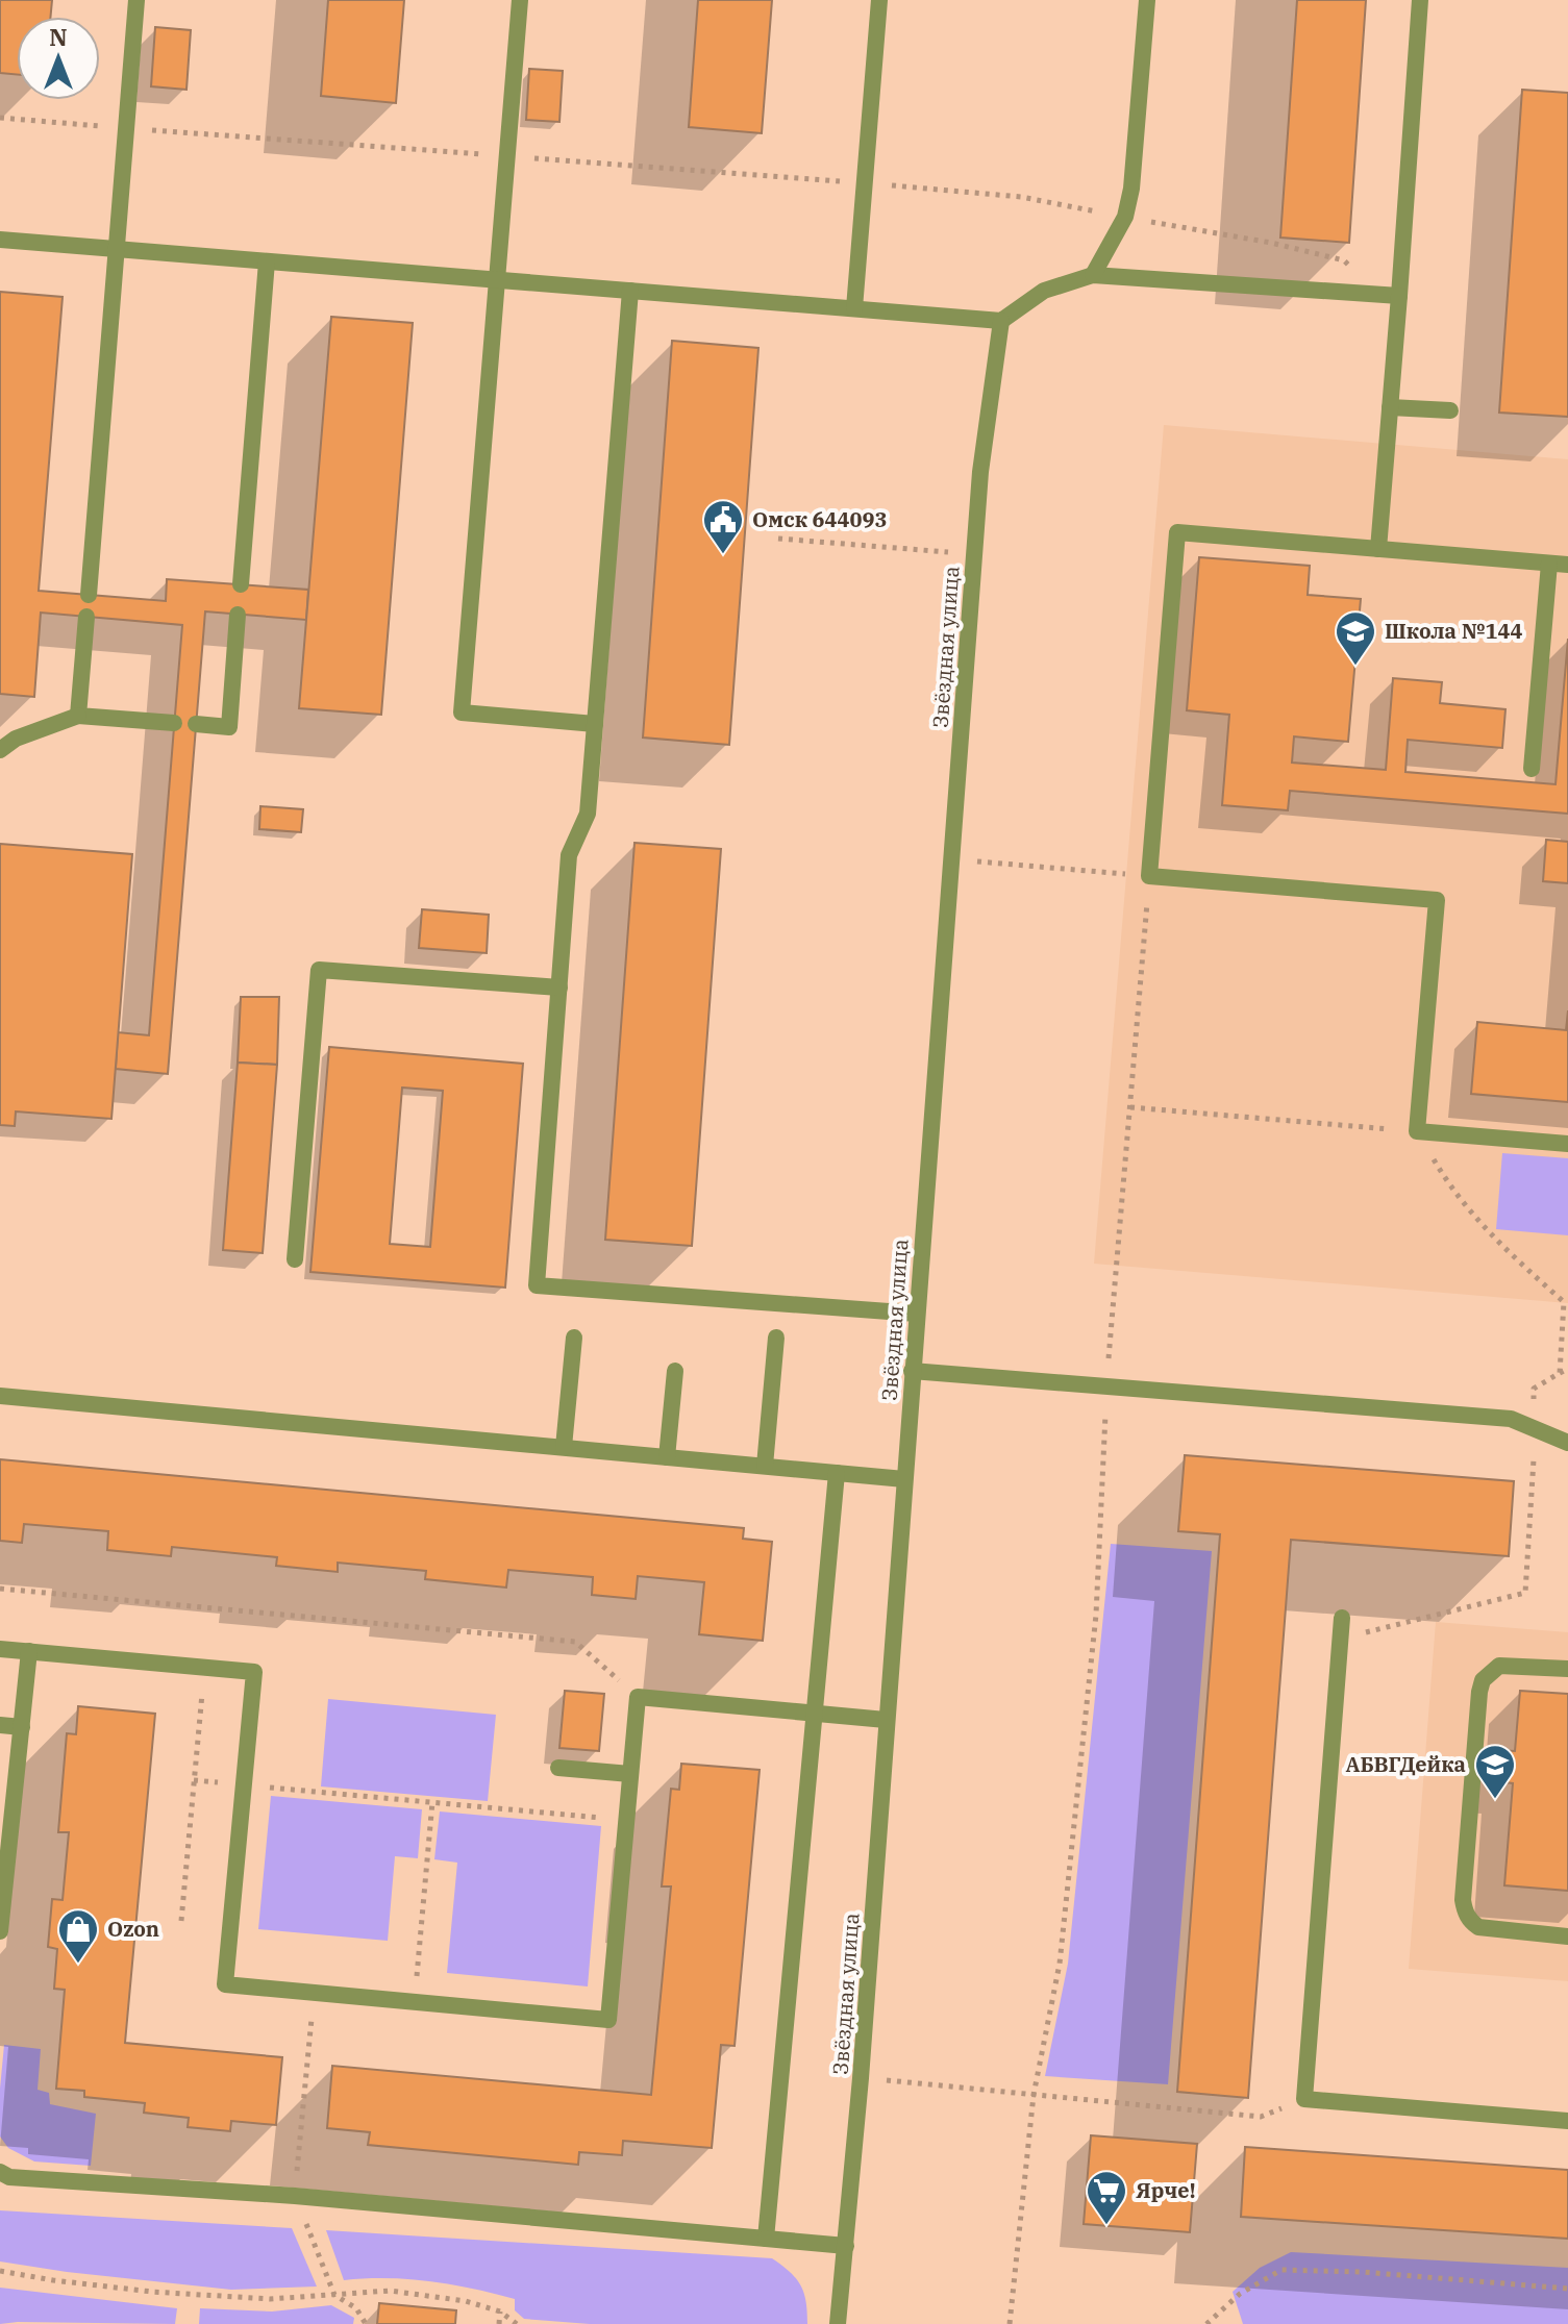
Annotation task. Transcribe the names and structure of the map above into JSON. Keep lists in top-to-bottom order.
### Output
{
  "streets": {
    "street": ["Звёздная улица"]
  },
  "places": {
    "public building": ["Омск 644093"],
    "school or university": ["Школа №144", "АБВГДейка"],
    "shop": ["Ozon"],
    "supermarket": ["Ярче!"]
  },
  "north": "top"
}
